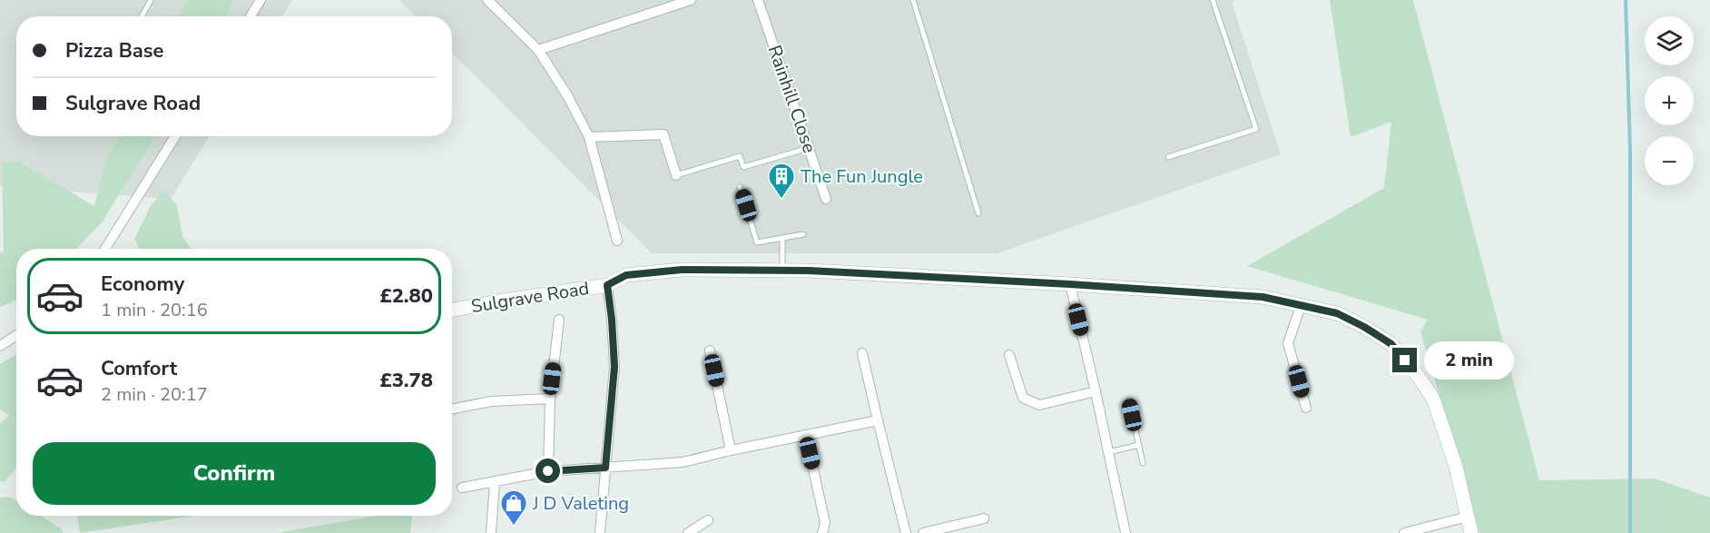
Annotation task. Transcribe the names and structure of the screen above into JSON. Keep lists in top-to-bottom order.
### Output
{
  "streets": {
    "street": ["Rainhill Close", "Sulgrave Road"]
  },
  "places": {
    "building": ["The Fun Jungle"],
    "shop": ["J D Valeting"]
  },
  "page": {
    "map_buttons": ["+", "−"],
    "banner": ["Pizza Base", "Sulgrave Road"],
    "list": [
      {
        "name": "Economy",
        "note": "1 min · 20:16",
        "value": "£2.80"
      },
      {
        "name": "Comfort",
        "note": "2 min · 20:17",
        "value": "£3.78"
      }
    ],
    "bubble": "2 min",
    "buttons": "Confirm"
  }
}
